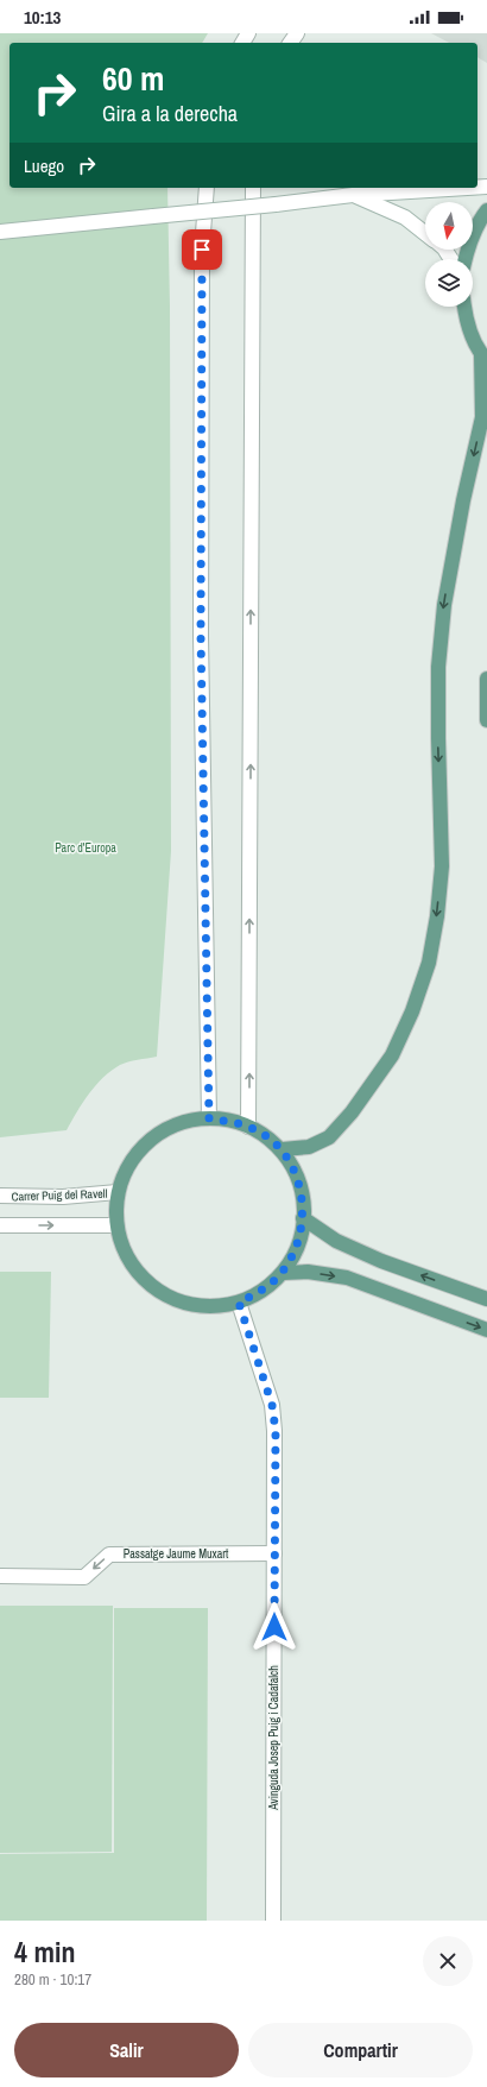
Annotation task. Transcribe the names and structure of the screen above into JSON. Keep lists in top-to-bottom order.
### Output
{
  "streets": {
    "street": ["Carrer Puig del Ravell", "Passatge Jaume Muxart", "Avinguda Josep Puig i Cadafalch"]
  },
  "crossings": [
    ["Passatge Jaume Muxart", "Avinguda Josep Puig i Cadafalch"]
  ],
  "one_way": ["Passatge Jaume Muxart"],
  "parks": ["Parc d'Europa"],
  "north": "bottom",
  "page": {
    "status": "10:13",
    "turn": ["60 m", "Gira a la derecha"],
    "then": "Luego",
    "heading": ["4 min", "280 m · 10:17"],
    "buttons": ["Salir", "Compartir"]
  }
}
